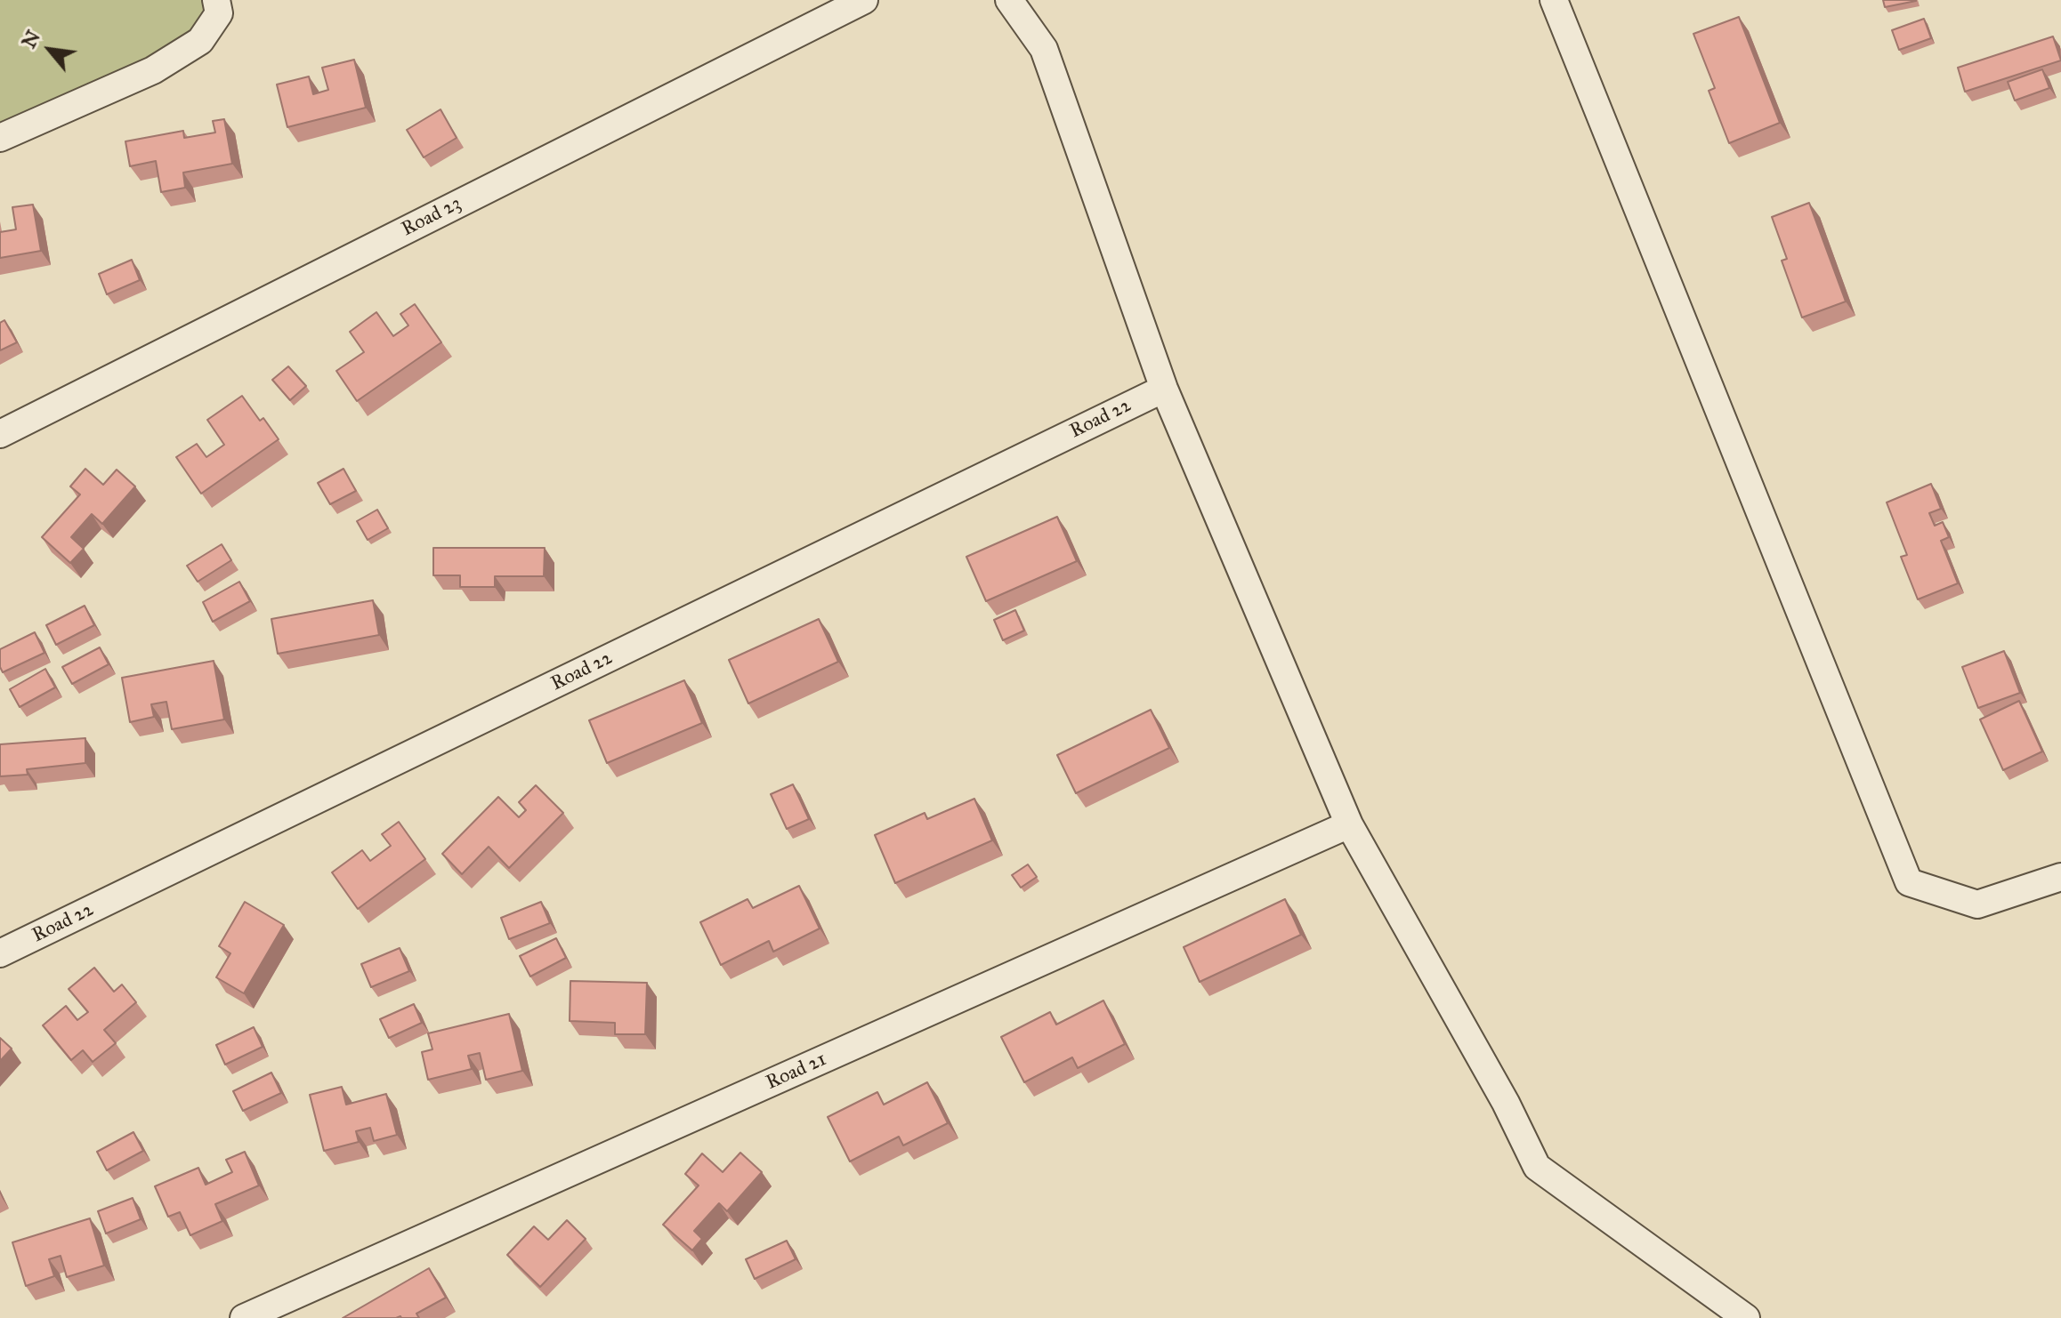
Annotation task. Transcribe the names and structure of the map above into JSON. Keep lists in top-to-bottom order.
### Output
{
  "streets": {
    "street": ["Road 23", "Road 22", "Road 21"]
  },
  "north": "top left"
}
